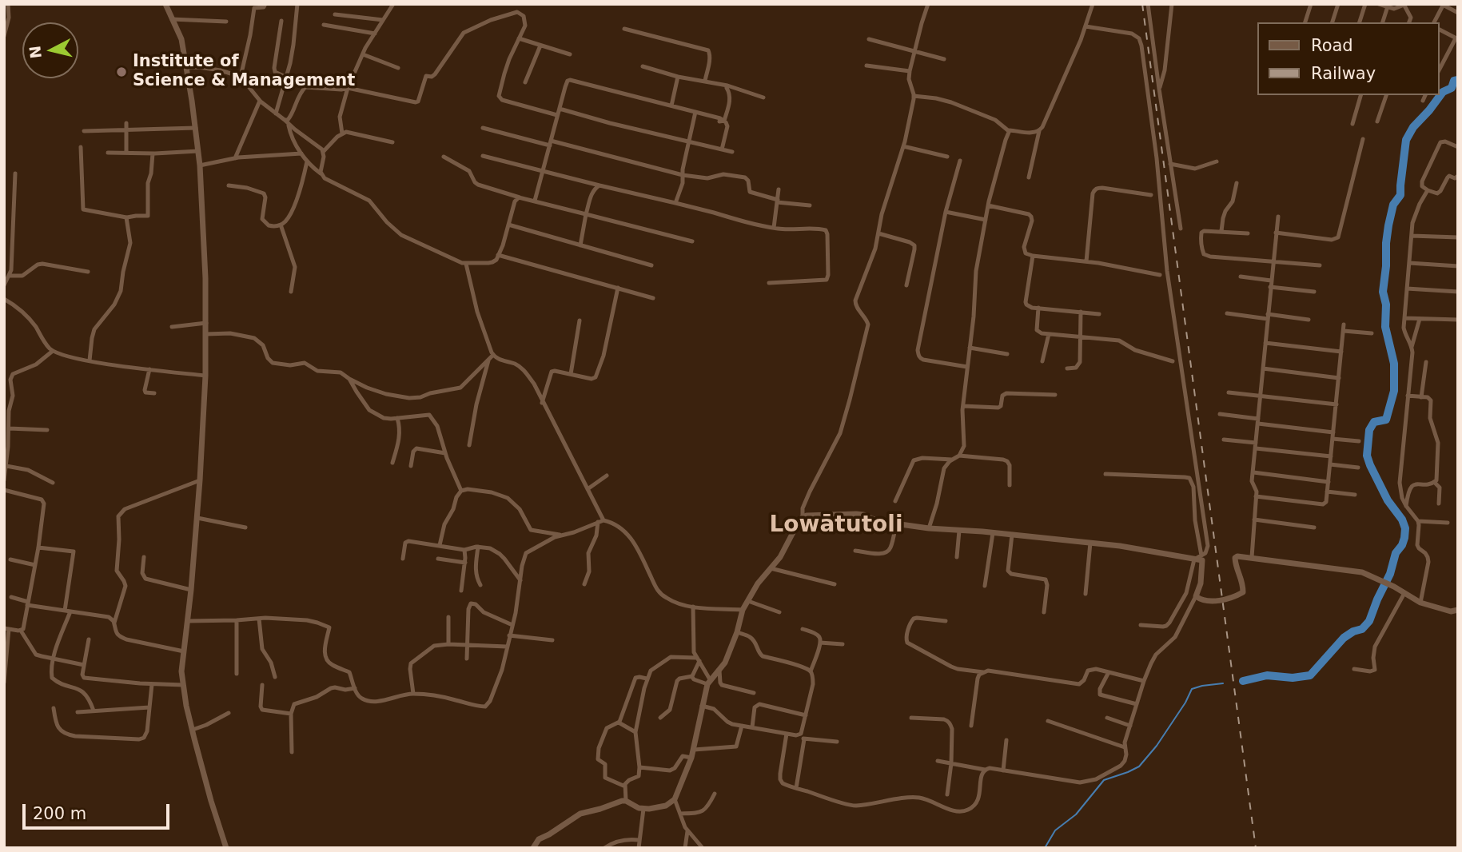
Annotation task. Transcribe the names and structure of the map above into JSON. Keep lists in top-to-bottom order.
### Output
{
  "districts": ["Lowātutoli"],
  "places": ["Institute of Science & Management"],
  "legend": ["Road", "Railway"],
  "scale_bar": "200 m",
  "north": "left"
}
